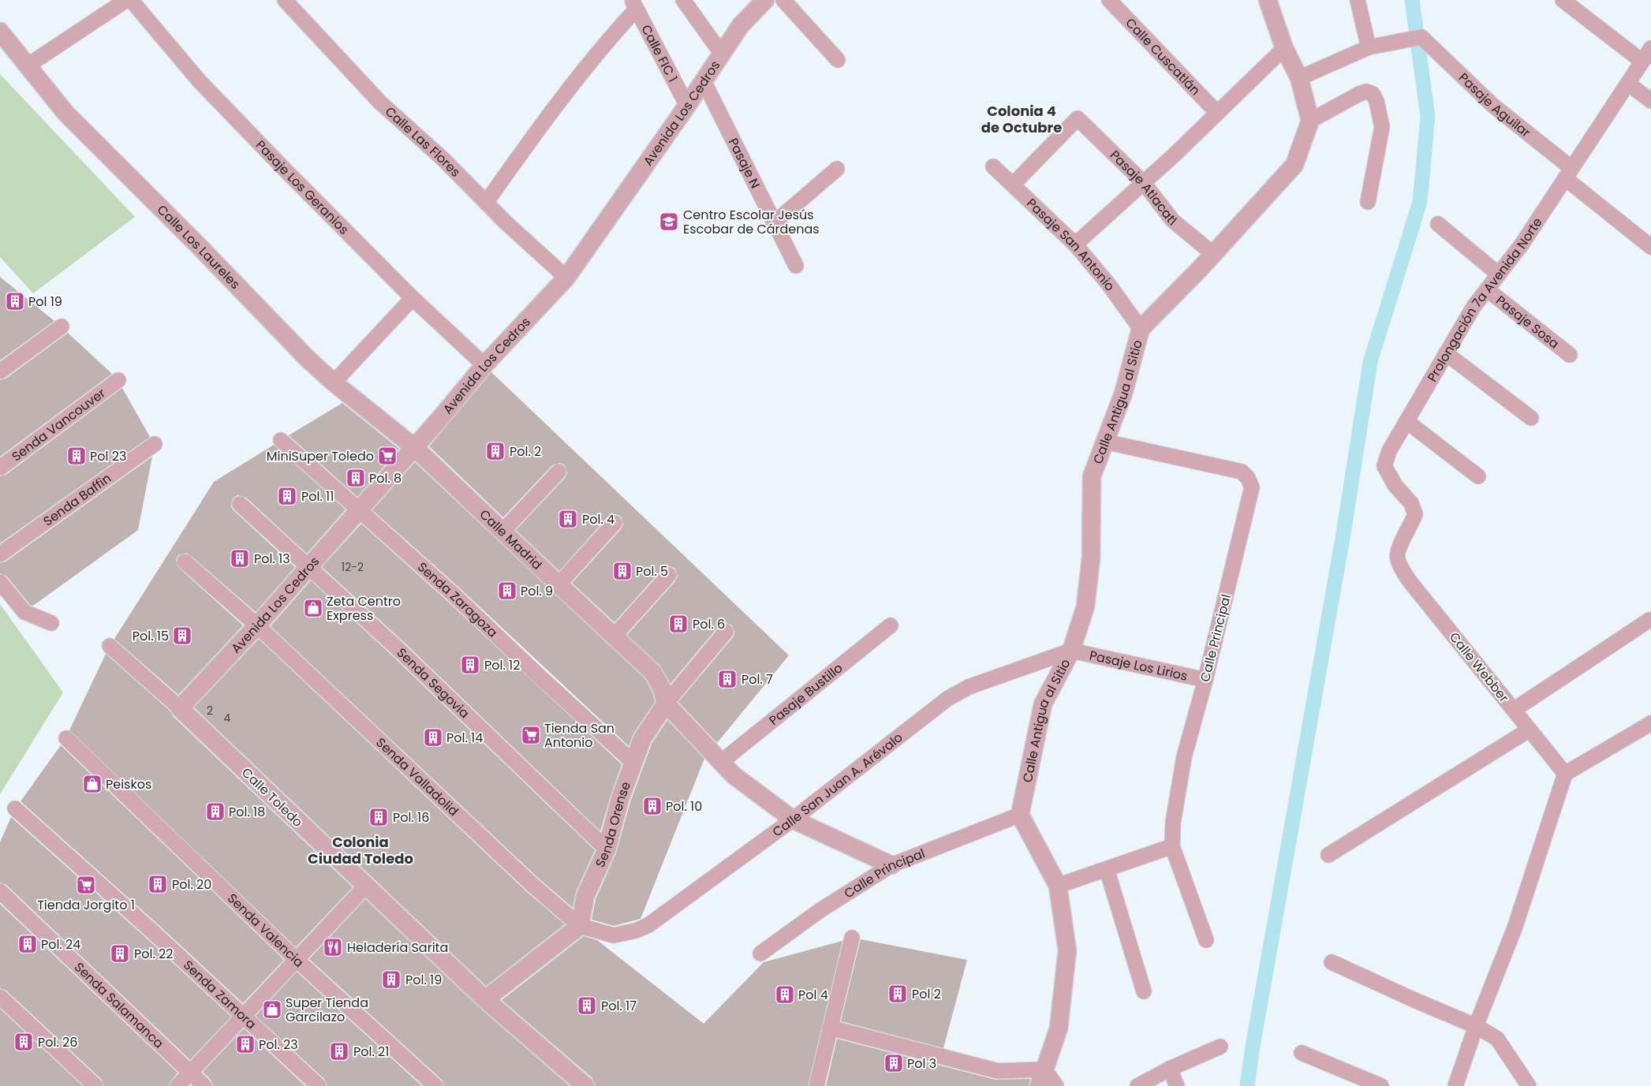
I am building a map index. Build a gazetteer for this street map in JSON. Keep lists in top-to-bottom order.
{
  "streets": {
    "street": [
      "Calle FIC 1",
      "Calle Cuscatlán",
      "Pasaje Aguilar",
      "Avenida Los Cedros",
      "Calle Las Flores",
      "Pasaje N",
      "Pasaje Los Geranios",
      "Pasaje Atlacatl",
      "Pasaje San Antonio",
      "Calle Los Laureles",
      "Prolongación 7a Avenida Norte",
      "Pasaje Sosa",
      "Calle Antigua al Sitio",
      "Senda Vancouver",
      "Senda Baffin",
      "Calle Madrid",
      "Senda Zaragoza",
      "Calle Principal",
      "Pasaje Los Lirios",
      "Calle Webber",
      "Senda Segovia",
      "Pasaje Bustillo",
      "Senda Valladolid",
      "Calle San Juan A. Arévalo",
      "Calle Toledo",
      "Senda Orense",
      "Senda Valencia",
      "Senda Zamora",
      "Senda Salamanca"
    ]
  },
  "crossings": [
    ["Calle FIC 1", "Avenida Los Cedros"],
    ["Pasaje Aguilar", "Prolongación 7a Avenida Norte"],
    ["Avenida Los Cedros", "Calle Las Flores"],
    ["Avenida Los Cedros", "Pasaje N"],
    ["Avenida Los Cedros", "Pasaje Los Geranios"],
    ["Avenida Los Cedros", "Calle Los Laureles"],
    ["Avenida Los Cedros", "Calle Madrid"],
    ["Avenida Los Cedros", "Senda Zaragoza"],
    ["Avenida Los Cedros", "Senda Segovia"],
    ["Avenida Los Cedros", "Senda Valladolid"],
    ["Avenida Los Cedros", "Calle Toledo"],
    ["Pasaje Atlacatl", "Pasaje San Antonio"],
    ["Pasaje Atlacatl", "Calle Antigua al Sitio"],
    ["Pasaje San Antonio", "Calle Antigua al Sitio"],
    ["Calle Los Laureles", "Calle Madrid"],
    ["Prolongación 7a Avenida Norte", "Pasaje Sosa"],
    ["Prolongación 7a Avenida Norte", "Calle Webber"],
    ["Calle Antigua al Sitio", "Calle Principal"],
    ["Calle Antigua al Sitio", "Pasaje Los Lirios"],
    ["Calle Antigua al Sitio", "Calle San Juan A. Arévalo"],
    ["Calle Madrid", "Senda Orense"],
    ["Senda Zaragoza", "Senda Orense"],
    ["Calle Principal", "Pasaje Los Lirios"],
    ["Pasaje Los Lirios", "Calle San Juan A. Arévalo"],
    ["Senda Segovia", "Senda Orense"],
    ["Senda Valladolid", "Calle San Juan A. Arévalo"],
    ["Senda Valladolid", "Senda Orense"],
    ["Calle San Juan A. Arévalo", "Senda Orense"]
  ],
  "districts": ["Colonia 4 de Octubre", "Colonia Ciudad Toledo"],
  "places": {
    "school or university": ["Centro Escolar Jesús Escobar de Cárdenas"],
    "building": [
      "Pol 19",
      "Pol. 2",
      "Pol 23",
      "Pol. 8",
      "Pol. 11",
      "Pol. 4",
      "Pol. 13",
      "Pol. 5",
      "Pol. 9",
      "Pol. 6",
      "Pol. 15",
      "Pol. 12",
      "Pol. 7",
      "Pol. 14",
      "Pol. 10",
      "Pol. 18",
      "Pol. 16",
      "Pol. 20",
      "Pol. 24",
      "Pol. 22",
      "Pol. 19",
      "Pol 2",
      "Pol 4",
      "Pol. 17",
      "Pol. 26",
      "Pol. 23",
      "Pol. 21",
      "Pol 3"
    ],
    "supermarket": ["MiniSuper Toledo", "Tienda San Antonio", "Tienda Jorgito 1"],
    "shop": ["Zeta Centro Express", "Peiskos", "Super Tienda Garcilazo"],
    "restaurant": ["Heladería Sarita"]
  },
  "house_numbers": ["12-2", "2", "4"]
}
